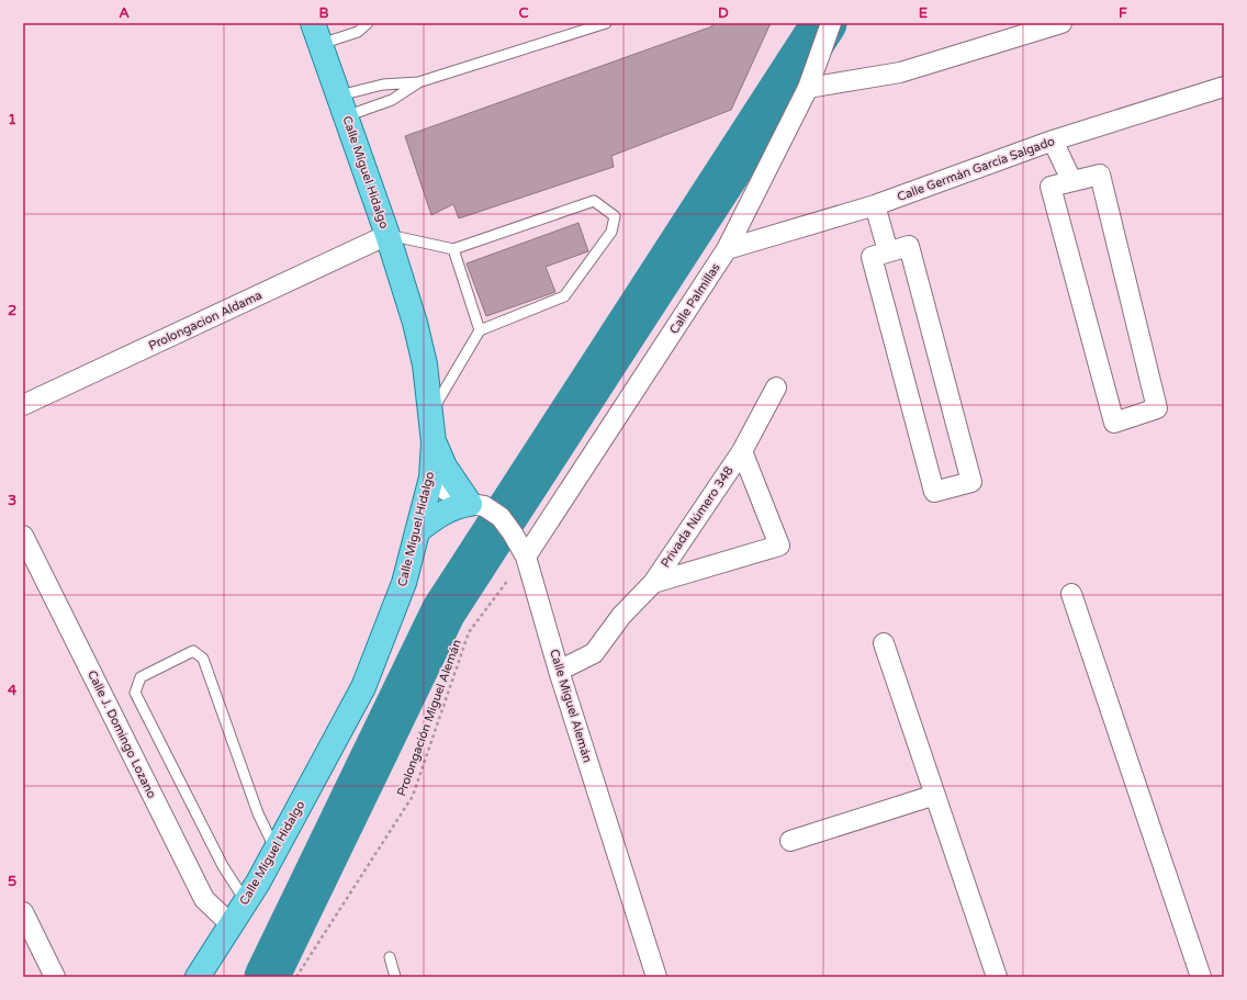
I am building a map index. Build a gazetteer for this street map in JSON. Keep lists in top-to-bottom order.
{
  "streets": {
    "main road": ["Calle Míguel Hidalgo"],
    "street": [
      "Calle Germán García Salgado",
      "Calle Palmillas",
      "Prolongacion Aldama",
      "Privada Número 348",
      "Calle Miguel Alemán",
      "Calle J. Domingo Lozano"
    ],
    "path": ["Prolongación Miguel Alemán"]
  },
  "crossings": [
    ["Calle Germán García Salgado", "Calle Palmillas"],
    ["Calle Míguel Hidalgo", "Prolongacion Aldama"],
    ["Calle Míguel Hidalgo", "Calle Miguel Alemán"],
    ["Calle Míguel Hidalgo", "Calle J. Domingo Lozano"],
    ["Calle Palmillas", "Calle Miguel Alemán"],
    ["Calle Palmillas", "Prolongación Miguel Alemán"],
    ["Privada Número 348", "Calle Miguel Alemán"],
    ["Calle Miguel Alemán", "Prolongación Miguel Alemán"]
  ],
  "grid": {
    "columns": [
      "A",
      "B",
      "C",
      "D",
      "E",
      "F"
    ],
    "rows": [
      "1",
      "2",
      "3",
      "4",
      "5"
    ]
  }
}
